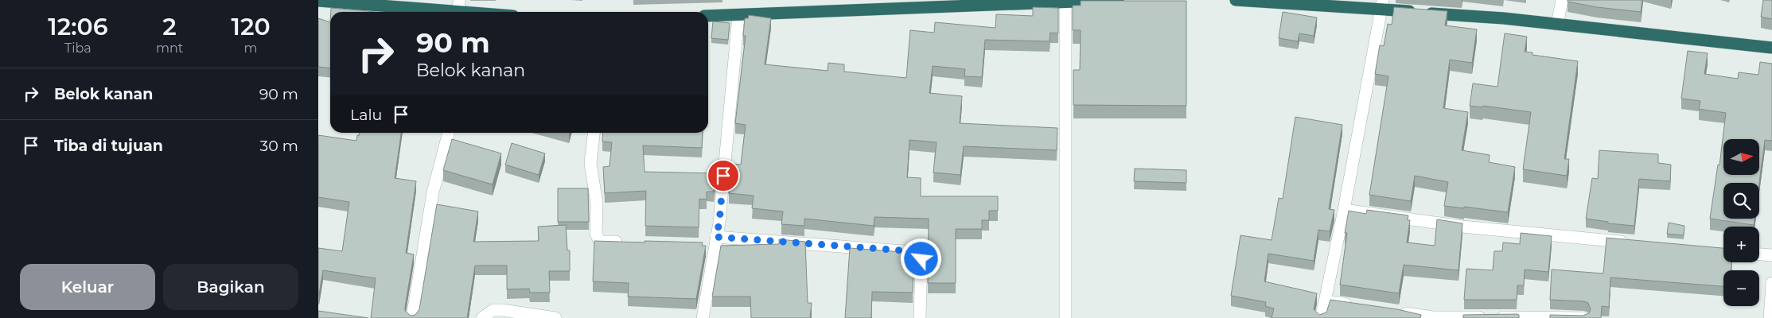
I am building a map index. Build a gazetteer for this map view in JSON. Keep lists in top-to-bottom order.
{
  "north": "right",
  "page": {
    "eta": [
      "12:06",
      "Tiba",
      "2",
      "mnt",
      "120",
      "m"
    ],
    "turn": ["90 m", "Belok kanan"],
    "list": [
      {
        "name": "Belok kanan",
        "value": "90 m"
      },
      {
        "name": "Tiba di tujuan",
        "value": "30 m"
      }
    ],
    "then": "Lalu",
    "map_buttons": ["+", "−"],
    "buttons": ["Keluar", "Bagikan"]
  }
}
